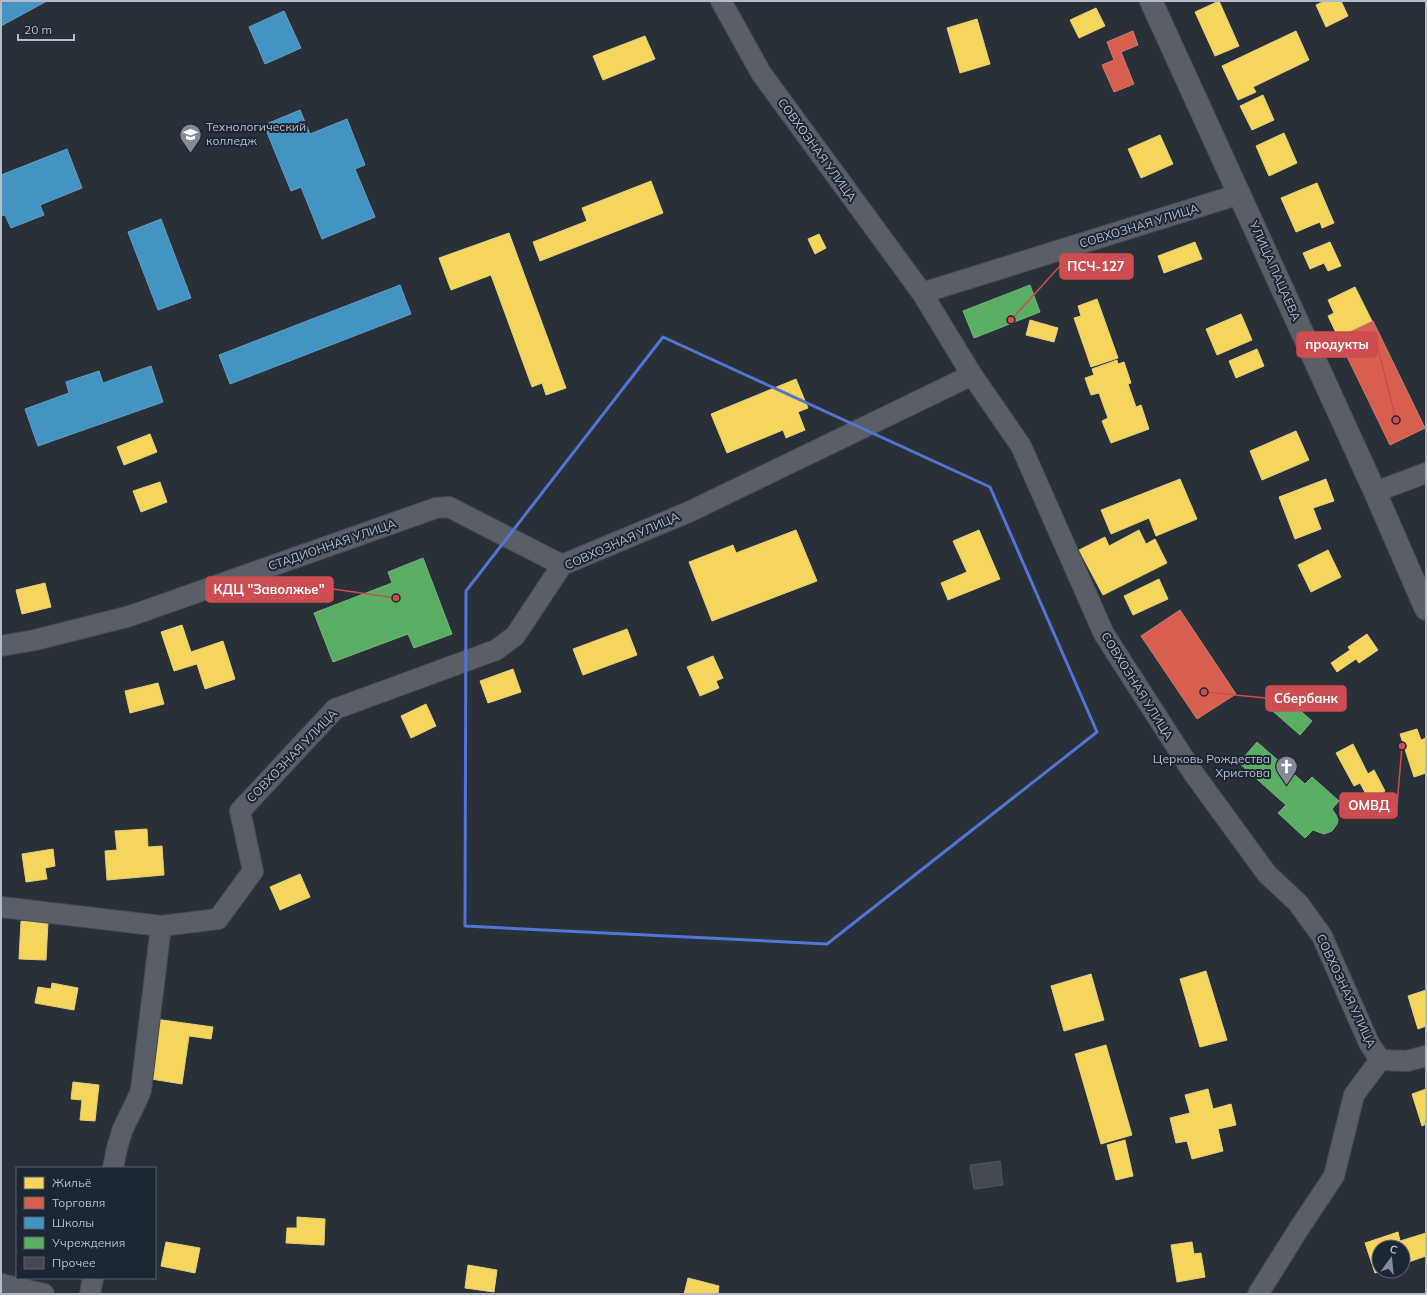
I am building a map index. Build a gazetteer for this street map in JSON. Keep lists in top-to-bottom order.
{
  "streets": {
    "street": ["СОВХОЗНАЯ УЛИЦА", "УЛИЦА ПАЦАЕВА", "СТАДИОННАЯ УЛИЦА"]
  },
  "crossings": [
    ["СОВХОЗНАЯ УЛИЦА", "УЛИЦА ПАЦАЕВА"],
    ["СОВХОЗНАЯ УЛИЦА", "СТАДИОННАЯ УЛИЦА"]
  ],
  "places": {
    "school or university": ["Технологический колледж"],
    "other": [
      "ПСЧ-127",
      "продукты",
      "КДЦ \"Заволжье\"",
      "Сбербанк",
      "ОМВД"
    ],
    "church": ["Церковь Рождества Христова"]
  },
  "legend": [
    "Жильё",
    "Торговля",
    "Школы",
    "Учреждения",
    "Прочее"
  ],
  "scale_bar": "20 m",
  "north": "top"
}
